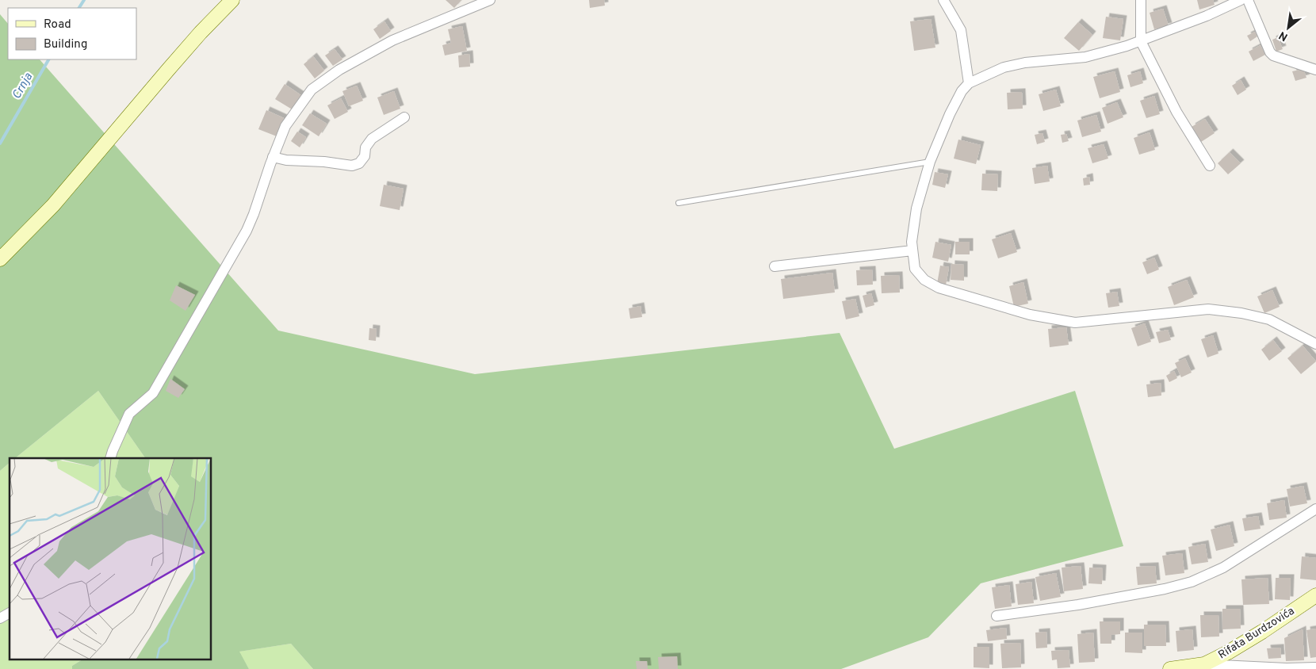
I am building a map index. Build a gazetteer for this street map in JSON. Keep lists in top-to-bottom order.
{
  "streets": {
    "main road": ["Rifata Burdzovića"]
  },
  "water": ["Crnja"],
  "legend": ["Road", "Building"],
  "north": "bottom left"
}
